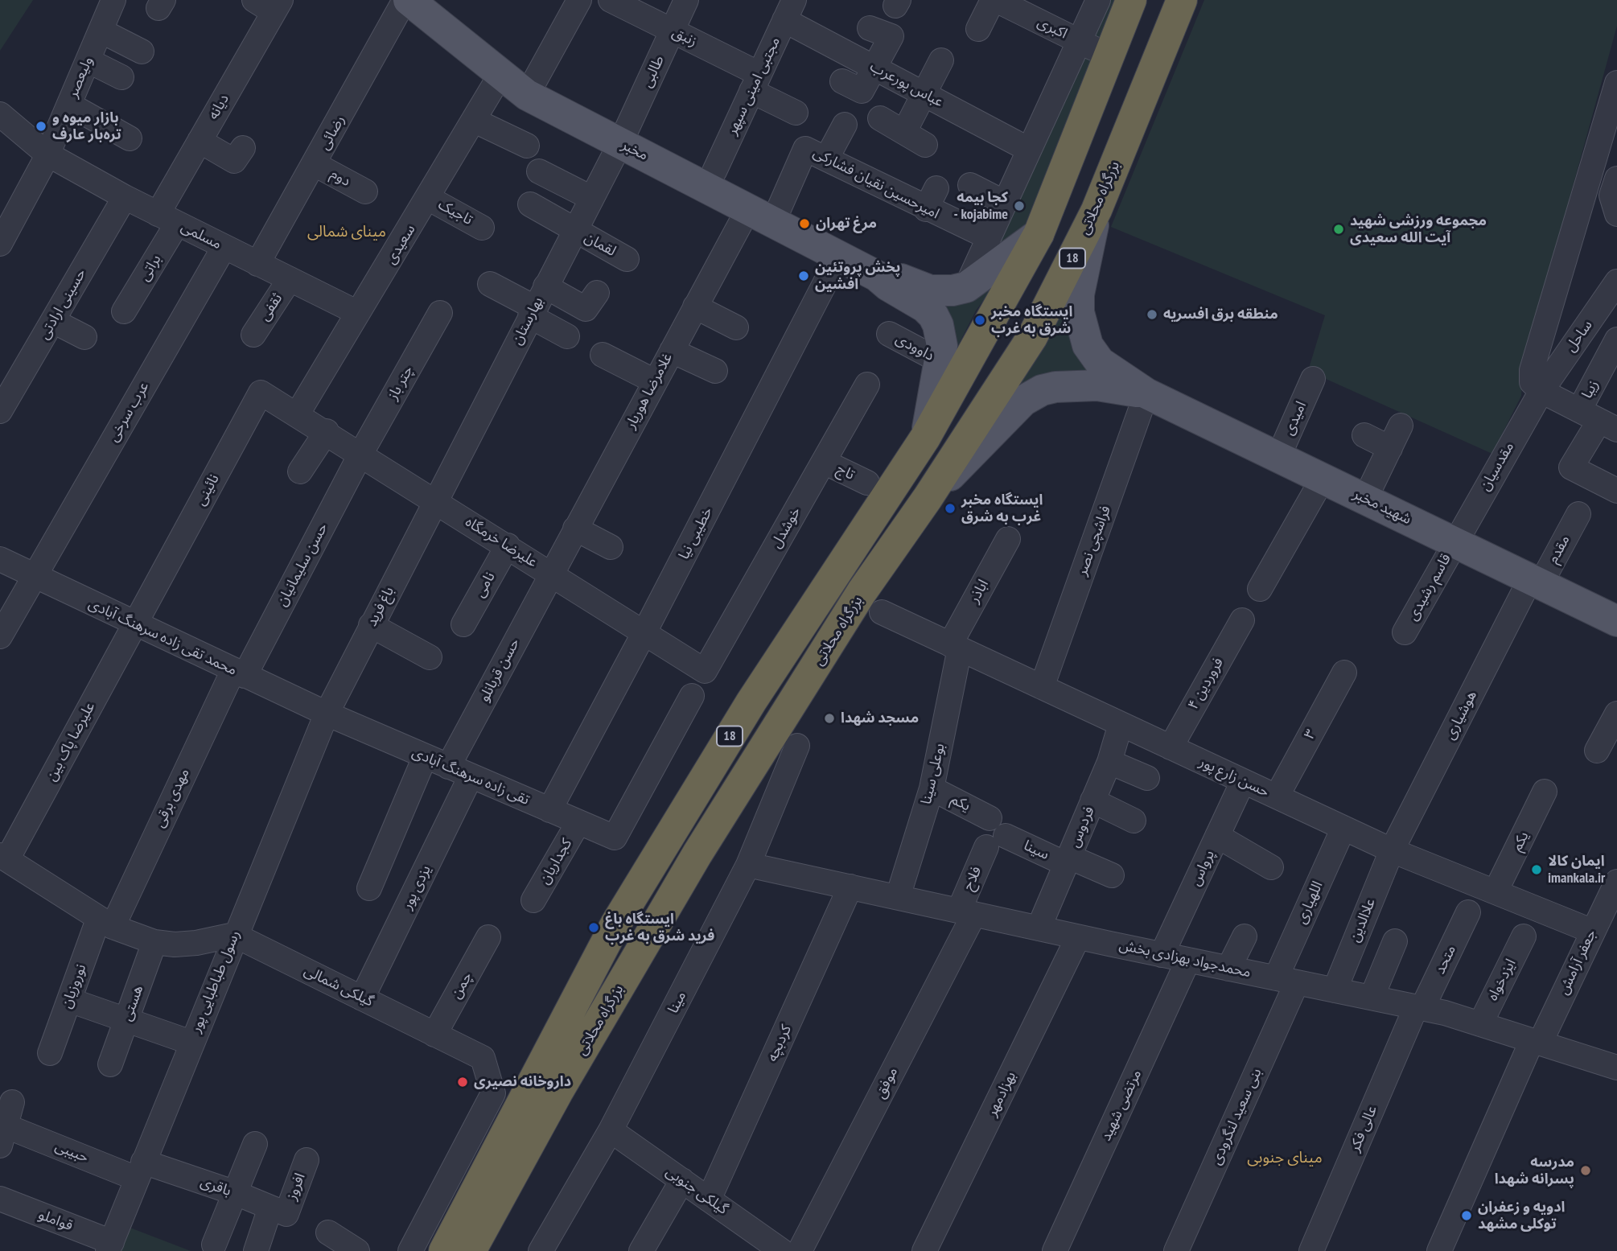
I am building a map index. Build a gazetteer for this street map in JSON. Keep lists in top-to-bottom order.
{
  "streets": {
    "highway": ["بزرگراه محلاتی", "18"],
    "main road": ["مخبر", "شهید مخبر"],
    "street": [
      "اکبری",
      "زنبق",
      "طالبی",
      "ولیعصر",
      "عباس پورعرب",
      "مجتبی امینی سپهر",
      "دیانه",
      "رضائی",
      "دوم",
      "امیرحسین نقیان فشارکی",
      "تاجیک",
      "مسلمی",
      "سعیدی",
      "لقمان",
      "براتی",
      "حسینی ارادتی",
      "ثقفی",
      "بهارستان",
      "ساحل",
      "داوودی",
      "چتر باز",
      "زیبا",
      "غلامرضا هوریار",
      "عرب سرخی",
      "امیدی",
      "مقدسیان",
      "تاج",
      "نائینی",
      "خوشدل",
      "خطیبی نیا",
      "فراشچی نصر",
      "علیرضا خرمگاه",
      "مقدم",
      "حسن سلیمانیان",
      "نامی",
      "قاسم رشیدی",
      "اباذر",
      "باغ فرید",
      "محمد تقی زاده سرهنگ آبادی",
      "حسن قربانلو",
      "فروردین ۴",
      "هوشیاری",
      "۳",
      "علیرضا پاک بین",
      "بوعلی سینا",
      "تقی زاده سرهنگ آبادی",
      "حسن زارع پور",
      "مهدی برقی",
      "یکم",
      "فردوس",
      "سینا",
      "کجداریان",
      "پرواس",
      "فلاح",
      "یزدی پور",
      "اللهیاری",
      "علاالدین",
      "محمدجواد بهزادی بخش",
      "متحد",
      "جعفر آرامش",
      "ایزدخواه",
      "رسول طباطبایی پور",
      "چمن",
      "نوروزیان",
      "گيلکی شمالی",
      "مینا",
      "هستی",
      "کردبچه",
      "موفق",
      "بهزادمهر",
      "مرتضی شهید",
      "بنی سعید لنگرودی",
      "عالی فکر",
      "حبیبی",
      "باقری",
      "افروز",
      "گیلکی جنوبی",
      "قواملو"
    ]
  },
  "crossings": [
    ["اکبری", "بزرگراه محلاتی"],
    ["زنبق", "طالبی"],
    ["زنبق", "مجتبی امینی سپهر"],
    ["طالبی", "مخبر"],
    ["طالبی", "بهارستان"],
    ["ولیعصر", "مسلمی"],
    ["عباس پورعرب", "مجتبی امینی سپهر"],
    ["دیانه", "مسلمی"],
    ["دیانه", "براتی"],
    ["رضائی", "مخبر"],
    ["رضائی", "دوم"],
    ["رضائی", "مسلمی"],
    ["مخبر", "امیرحسین نقیان فشارکی"],
    ["مخبر", "سعیدی"],
    ["مخبر", "بهارستان"],
    ["مخبر", "غلامرضا هوریار"],
    ["مخبر", "خطیبی نیا"],
    ["امیرحسین نقیان فشارکی", "غلامرضا هوریار"],
    ["تاجیک", "سعیدی"],
    ["مسلمی", "سعیدی"],
    ["مسلمی", "براتی"],
    ["مسلمی", "حسینی ارادتی"],
    ["مسلمی", "ثقفی"],
    ["مسلمی", "عرب سرخی"],
    ["سعیدی", "نائینی"],
    ["سعیدی", "علیرضا خرمگاه"],
    ["لقمان", "بهارستان"],
    ["بهارستان", "علیرضا خرمگاه"],
    ["بهارستان", "باغ فرید"],
    ["ساحل", "مقدسیان"],
    ["چتر باز", "علیرضا خرمگاه"],
    ["چتر باز", "حسن سلیمانیان"],
    ["غلامرضا هوریار", "علیرضا خرمگاه"],
    ["غلامرضا هوریار", "حسن قربانلو"],
    ["عرب سرخی", "محمد تقی زاده سرهنگ آبادی"],
    ["امیدی", "شهید مخبر"],
    ["مقدسیان", "شهید مخبر"],
    ["مقدسیان", "قاسم رشیدی"],
    ["تاج", "خوشدل"],
    ["نائینی", "علیرضا خرمگاه"],
    ["نائینی", "محمد تقی زاده سرهنگ آبادی"],
    ["نائینی", "علیرضا پاک بین"],
    ["شهید مخبر", "فراشچی نصر"],
    ["شهید مخبر", "مقدم"],
    ["شهید مخبر", "قاسم رشیدی"],
    ["شهید مخبر", "هوشیاری"],
    ["خوشدل", "علیرضا خرمگاه"],
    ["خطیبی نیا", "علیرضا خرمگاه"],
    ["خطیبی نیا", "تقی زاده سرهنگ آبادی"],
    ["فراشچی نصر", "حسن زارع پور"],
    ["علیرضا خرمگاه", "حسن سلیمانیان"],
    ["علیرضا خرمگاه", "نامی"],
    ["علیرضا خرمگاه", "باغ فرید"],
    ["علیرضا خرمگاه", "حسن قربانلو"],
    ["مقدم", "هوشیاری"],
    ["حسن سلیمانیان", "محمد تقی زاده سرهنگ آبادی"],
    ["حسن سلیمانیان", "مهدی برقی"],
    ["اباذر", "بوعلی سینا"],
    ["اباذر", "حسن زارع پور"],
    ["باغ فرید", "محمد تقی زاده سرهنگ آبادی"],
    ["باغ فرید", "تقی زاده سرهنگ آبادی"],
    ["باغ فرید", "رسول طباطبایی پور"],
    ["محمد تقی زاده سرهنگ آبادی", "علیرضا پاک بین"],
    ["محمد تقی زاده سرهنگ آبادی", "تقی زاده سرهنگ آبادی"],
    ["محمد تقی زاده سرهنگ آبادی", "مهدی برقی"],
    ["محمد تقی زاده سرهنگ آبادی", "رسول طباطبایی پور"],
    ["حسن قربانلو", "تقی زاده سرهنگ آبادی"],
    ["فروردین ۴", "حسن زارع پور"],
    ["هوشیاری", "حسن زارع پور"],
    ["هوشیاری", "علاالدین"],
    ["۳", "حسن زارع پور"],
    ["بوعلی سینا", "حسن زارع پور"],
    ["بوعلی سینا", "یکم"],
    ["بوعلی سینا", "محمدجواد بهزادی بخش"],
    ["تقی زاده سرهنگ آبادی", "کجداریان"],
    ["تقی زاده سرهنگ آبادی", "یزدی پور"],
    ["تقی زاده سرهنگ آبادی", "رسول طباطبایی پور"],
    ["حسن زارع پور", "یکم"],
    ["حسن زارع پور", "فردوس"],
    ["حسن زارع پور", "پرواس"],
    ["حسن زارع پور", "اللهیاری"],
    ["حسن زارع پور", "علاالدین"],
    ["حسن زارع پور", "جعفر آرامش"],
    ["مهدی برقی", "نوروزیان"],
    ["فردوس", "سینا"],
    ["فردوس", "محمدجواد بهزادی بخش"],
    ["سینا", "فلاح"],
    ["پرواس", "محمدجواد بهزادی بخش"],
    ["فلاح", "محمدجواد بهزادی بخش"],
    ["فلاح", "موفق"],
    ["یزدی پور", "گيلکی شمالی"],
    ["اللهیاری", "محمدجواد بهزادی بخش"],
    ["اللهیاری", "بنی سعید لنگرودی"],
    ["علاالدین", "محمدجواد بهزادی بخش"],
    ["محمدجواد بهزادی بخش", "متحد"],
    ["محمدجواد بهزادی بخش", "جعفر آرامش"],
    ["محمدجواد بهزادی بخش", "ایزدخواه"],
    ["محمدجواد بهزادی بخش", "مینا"],
    ["محمدجواد بهزادی بخش", "کردبچه"],
    ["محمدجواد بهزادی بخش", "موفق"],
    ["محمدجواد بهزادی بخش", "بهزادمهر"],
    ["محمدجواد بهزادی بخش", "مرتضی شهید"],
    ["محمدجواد بهزادی بخش", "بنی سعید لنگرودی"],
    ["محمدجواد بهزادی بخش", "عالی فکر"],
    ["متحد", "عالی فکر"],
    ["رسول طباطبایی پور", "گيلکی شمالی"],
    ["رسول طباطبایی پور", "حبیبی"],
    ["رسول طباطبایی پور", "باقری"],
    ["رسول طباطبایی پور", "قواملو"],
    ["چمن", "گيلکی شمالی"],
    ["مینا", "گیلکی جنوبی"],
    ["کردبچه", "گیلکی جنوبی"],
    ["حبیبی", "باقری"],
    ["باقری", "افروز"]
  ],
  "districts": ["مینای شمالی", "مینای جنوبی"],
  "places": [
    "بازار میوه و تره‌بار عارف",
    "کجا بیمه - kojabime",
    "مرغ تهران",
    "مجموعه ورزشی شهید آیت‌ الله سعیدی",
    "پخش پروتئین افشین",
    "منطقه برق افسریه",
    "ایستگاه مخبر شرق به غرب",
    "ایستگاه مخبر غرب به شرق",
    "مسجد شهدا",
    "ایمان کالا imankala.ir",
    "ایستگاه باغ فرید شرق به غرب",
    "داروخانه نصیری",
    "مدرسه پسرانه شهدا",
    "ادویه و زعفران توکلی مشهد"
  ]
}
